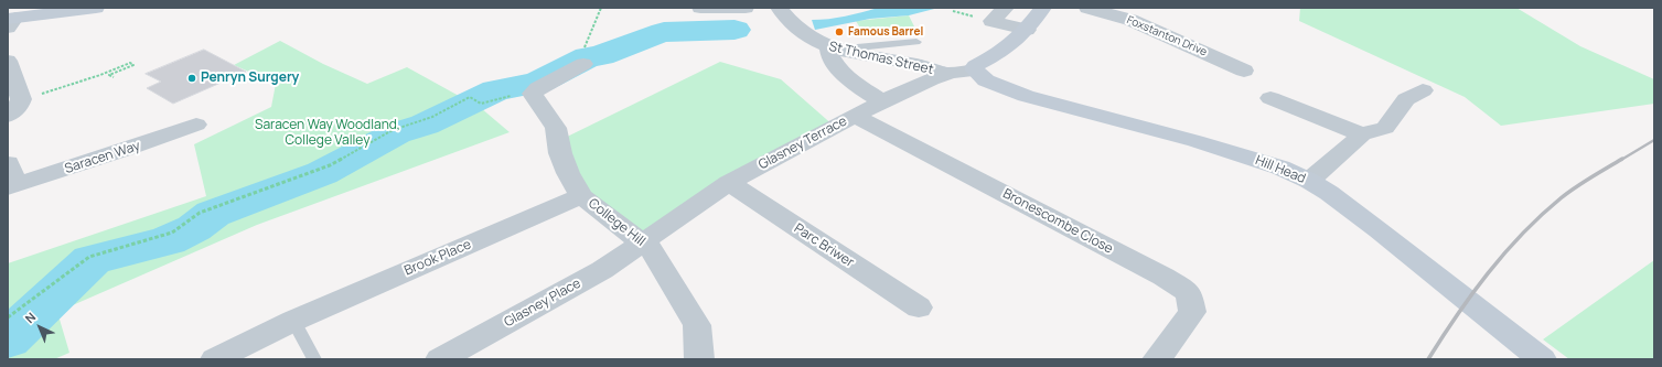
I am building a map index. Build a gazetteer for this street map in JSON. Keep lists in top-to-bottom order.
{
  "streets": {
    "street": [
      "Foxstanton Drive",
      "St Thomas Street",
      "Glasney Terrace",
      "Saracen Way",
      "Hill Head",
      "Bronescombe Close",
      "College Hill",
      "Parc Briwer",
      "Brook Place",
      "Glasney Place"
    ]
  },
  "crossings": [
    ["St Thomas Street", "Glasney Terrace"],
    ["Glasney Terrace", "Hill Head"],
    ["Glasney Terrace", "Bronescombe Close"],
    ["Glasney Terrace", "College Hill"],
    ["Glasney Terrace", "Parc Briwer"],
    ["Glasney Terrace", "Glasney Place"],
    ["College Hill", "Brook Place"],
    ["College Hill", "Glasney Place"]
  ],
  "parks": ["Saracen Way Woodland, College Valley"],
  "places": ["Famous Barrel", "Penryn Surgery"],
  "north": "top left"
}
